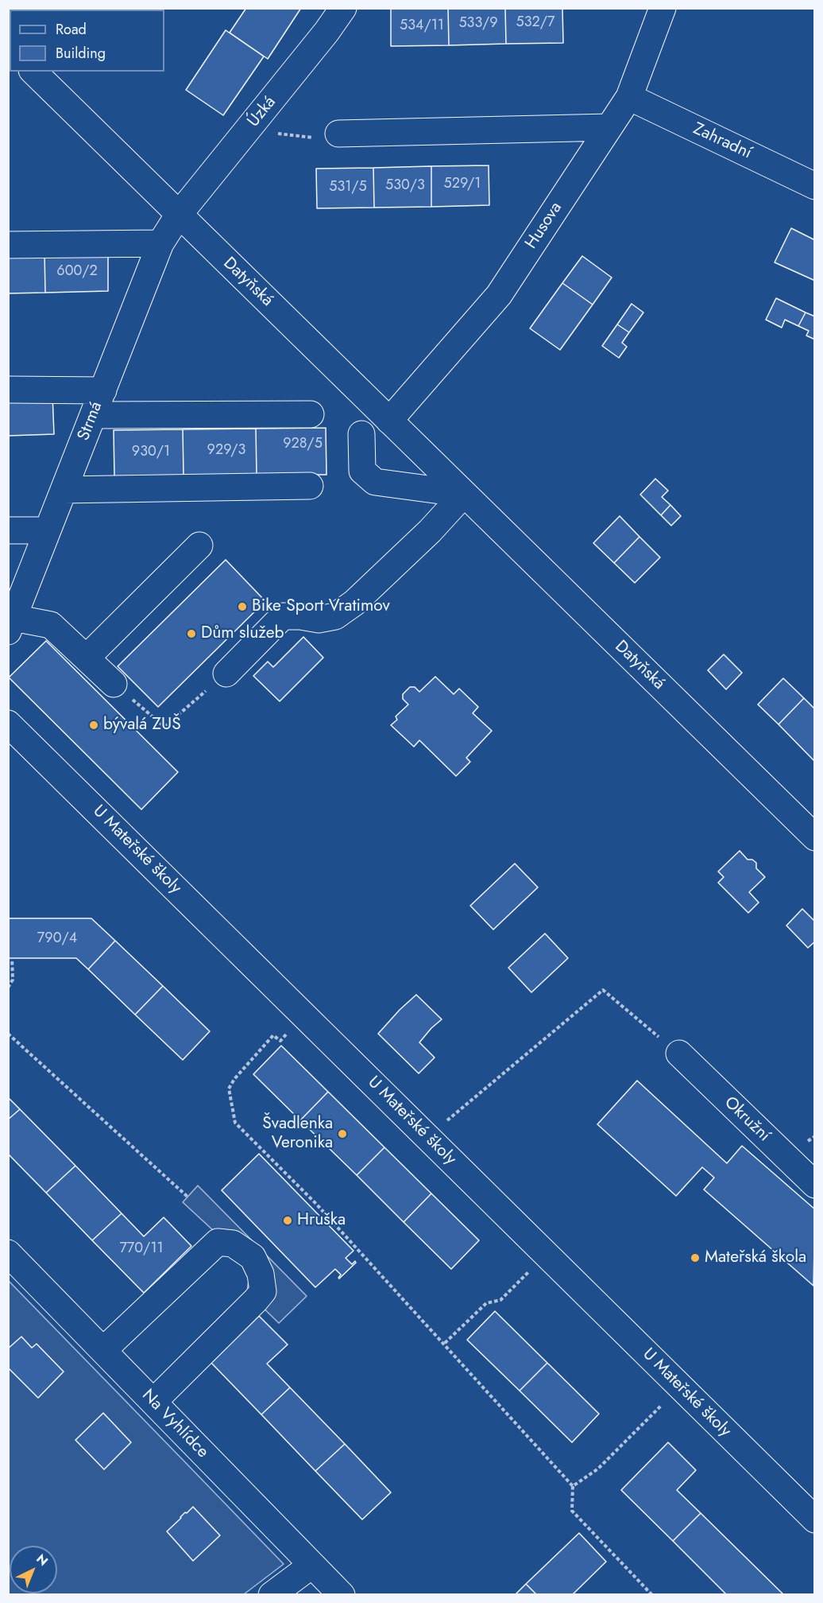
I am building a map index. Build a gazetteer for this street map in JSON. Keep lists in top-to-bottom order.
{
  "streets": {
    "street": [
      "Úzká",
      "Zahradní",
      "Husova",
      "Datyňská",
      "Strmá",
      "U Mateřské školy",
      "Okružní",
      "Na Vyhlídce"
    ]
  },
  "crossings": [
    ["Úzká", "Datyňská"],
    ["Úzká", "Strmá"],
    ["Zahradní", "Husova"],
    ["Husova", "Datyňská"],
    ["Datyňská", "Strmá"]
  ],
  "places": [
    "Bike Sport Vratimov",
    "Dům služeb",
    "bývalá ZUŠ",
    "Švadlenka Veronika",
    "Hruška",
    "Mateřská škola"
  ],
  "house_numbers": [
    "532/7",
    "533/9",
    "534/11",
    "529/1",
    "530/3",
    "531/5",
    "600/2",
    "928/5",
    "929/3",
    "930/1",
    "790/4",
    "770/11"
  ],
  "legend": ["Road", "Building"],
  "north": "top right"
}
